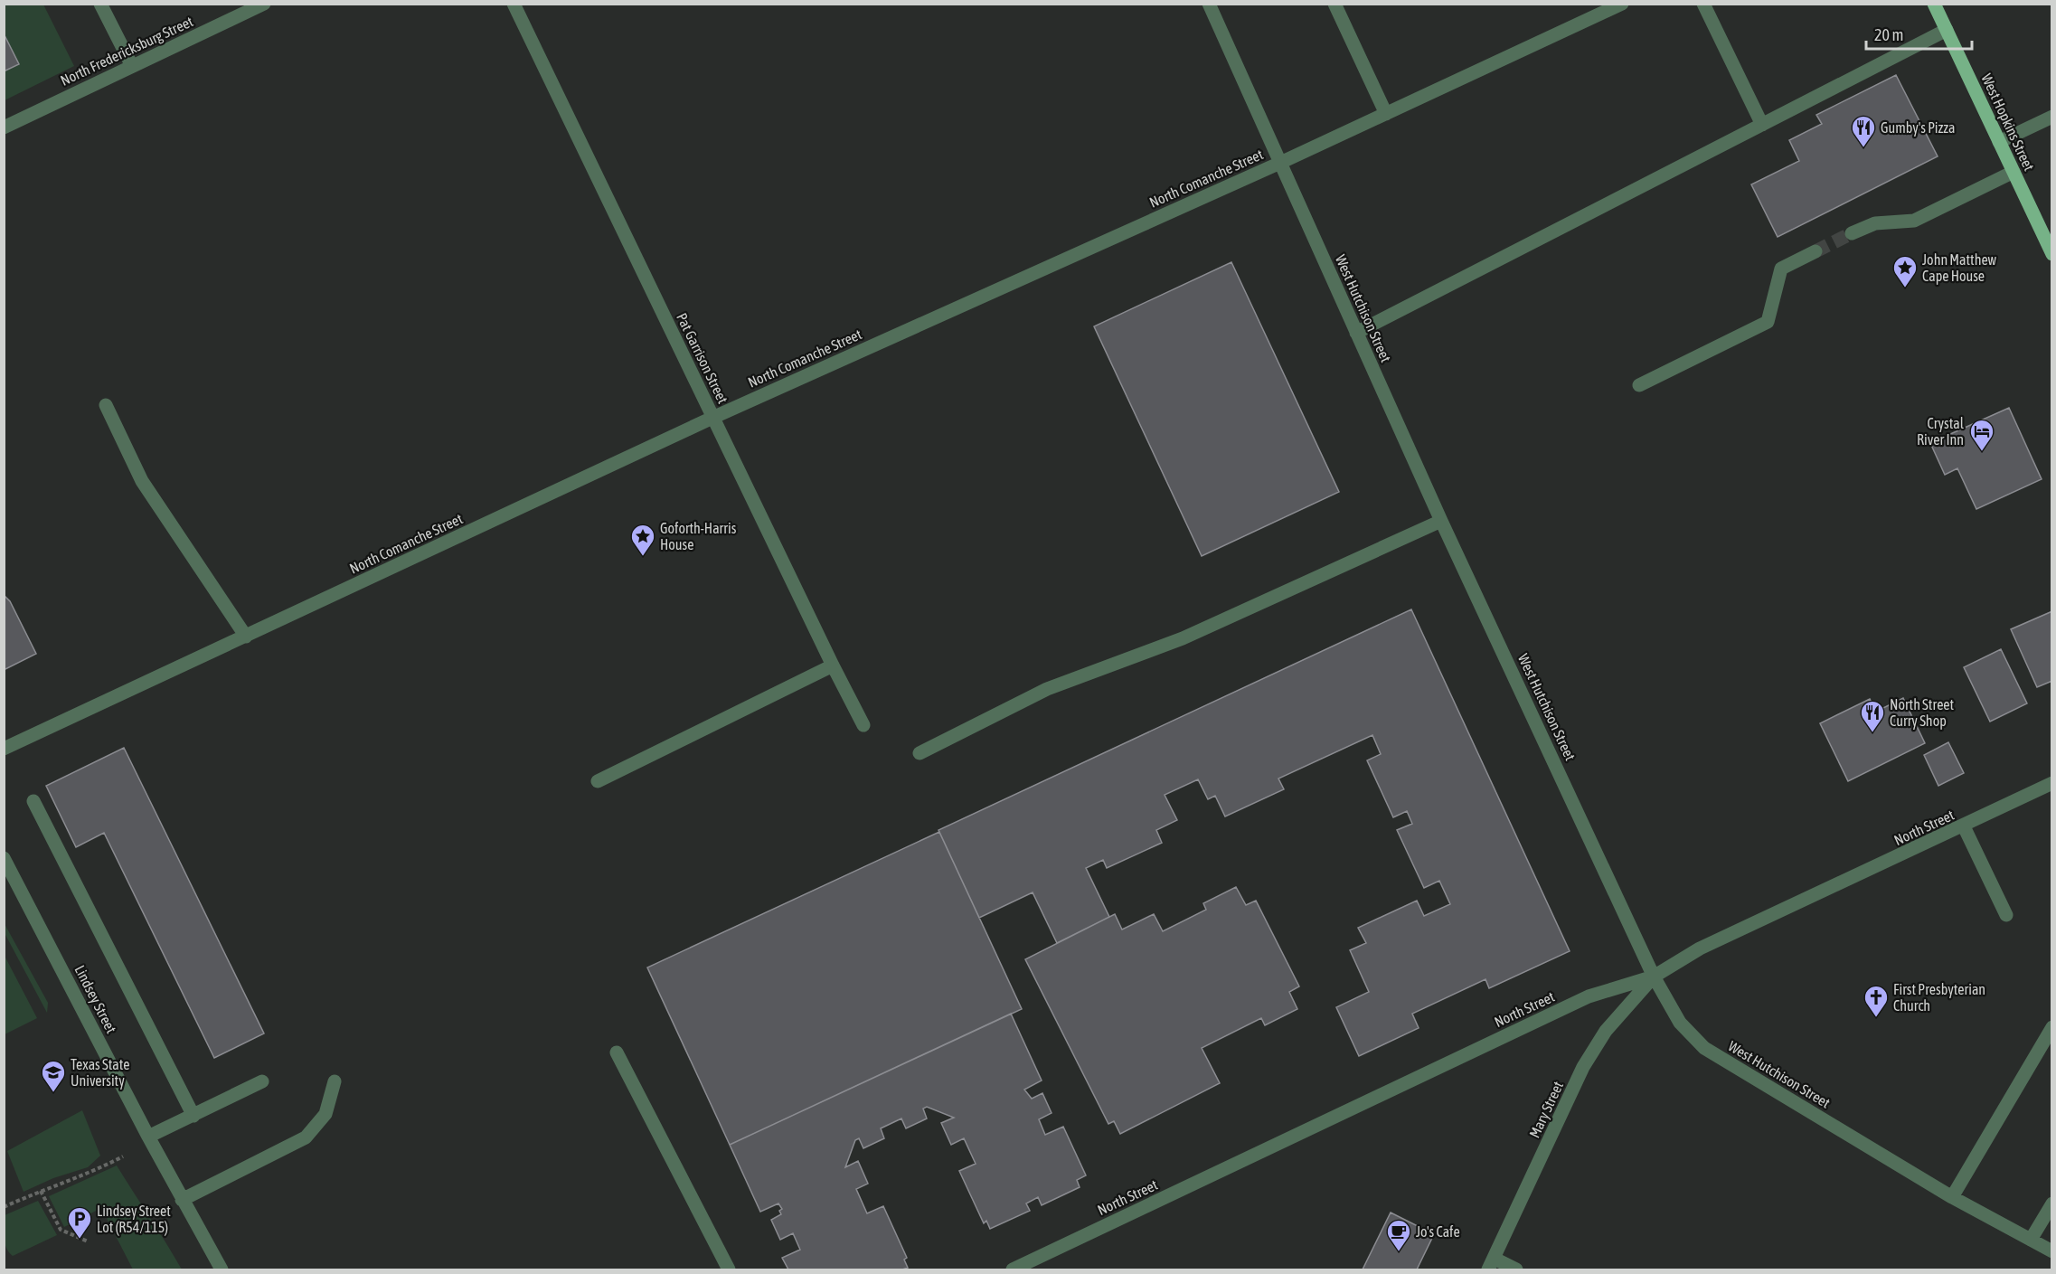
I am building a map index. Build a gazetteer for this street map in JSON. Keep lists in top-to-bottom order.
{
  "streets": {
    "main road": ["West Hopkins Street"],
    "street": [
      "North Fredericksburg Street",
      "North Comanche Street",
      "West Hutchison Street",
      "Pat Garrison Street",
      "North Street",
      "Lindsey Street",
      "Mary Street"
    ]
  },
  "crossings": [
    ["North Comanche Street", "West Hutchison Street"],
    ["North Comanche Street", "Pat Garrison Street"],
    ["West Hutchison Street", "North Street"],
    ["West Hutchison Street", "Mary Street"],
    ["North Street", "Mary Street"]
  ],
  "places": {
    "restaurant": ["Gumby's Pizza", "North Street Curry Shop"],
    "place": ["John Matthew Cape House", "Goforth-Harris House"],
    "hotel": ["Crystal River Inn"],
    "church": ["First Presbyterian Church"],
    "school or university": ["Texas State University"],
    "parking": ["Lindsey Street Lot (R54/115)"],
    "cafe": ["Jo's Cafe"]
  },
  "scale_bar": "20 m"
}
